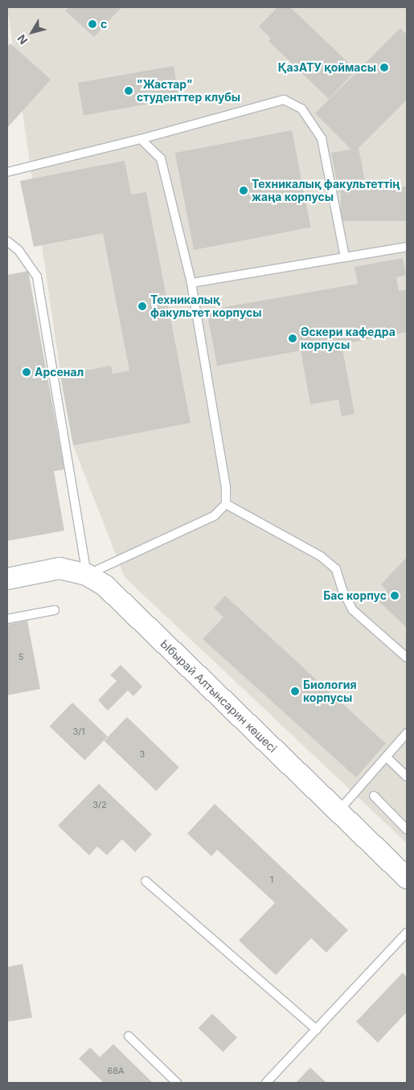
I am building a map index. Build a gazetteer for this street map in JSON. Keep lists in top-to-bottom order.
{
  "streets": {
    "street": ["Ыбырай Алтынсарин көшесі"]
  },
  "places": [
    "с",
    "ҚазАТУ қоймасы",
    "\"Жастар\" студенттер клубы",
    "Техникалық факультеттің жаңа корпусы",
    "Техникалық факультет корпусы",
    "Әскери кафедра корпусы",
    "Арсенал",
    "Бас корпус",
    "Биология корпусы"
  ],
  "house_numbers": [
    "5",
    "3/1",
    "3",
    "3/2",
    "1",
    "68А"
  ],
  "north": "bottom left"
}
